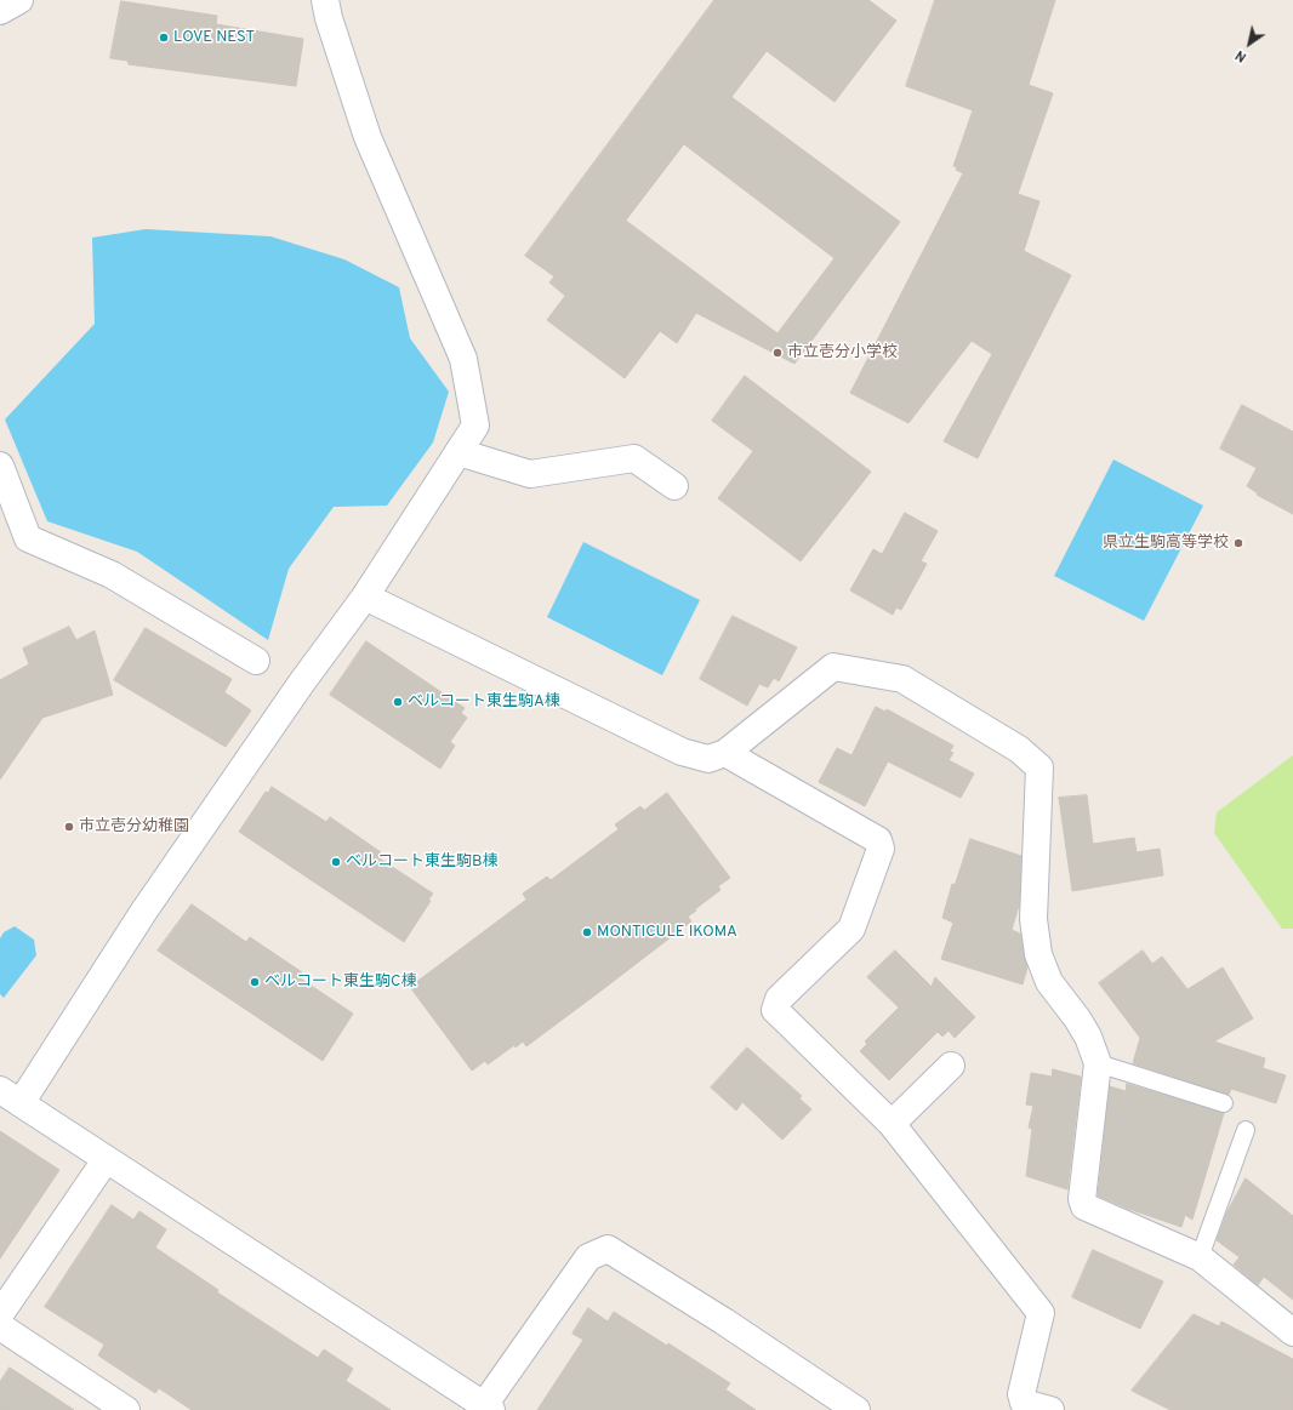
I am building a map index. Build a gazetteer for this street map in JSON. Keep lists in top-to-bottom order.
{
  "places": [
    "LOVE NEST",
    "市立壱分小学校",
    "県立生駒高等学校",
    "ベルコート東生駒A棟",
    "市立壱分幼稚園",
    "ベルコート東生駒B棟",
    "MONTICULE IKOMA",
    "ベルコート東生駒C棟"
  ],
  "north": "bottom left"
}
